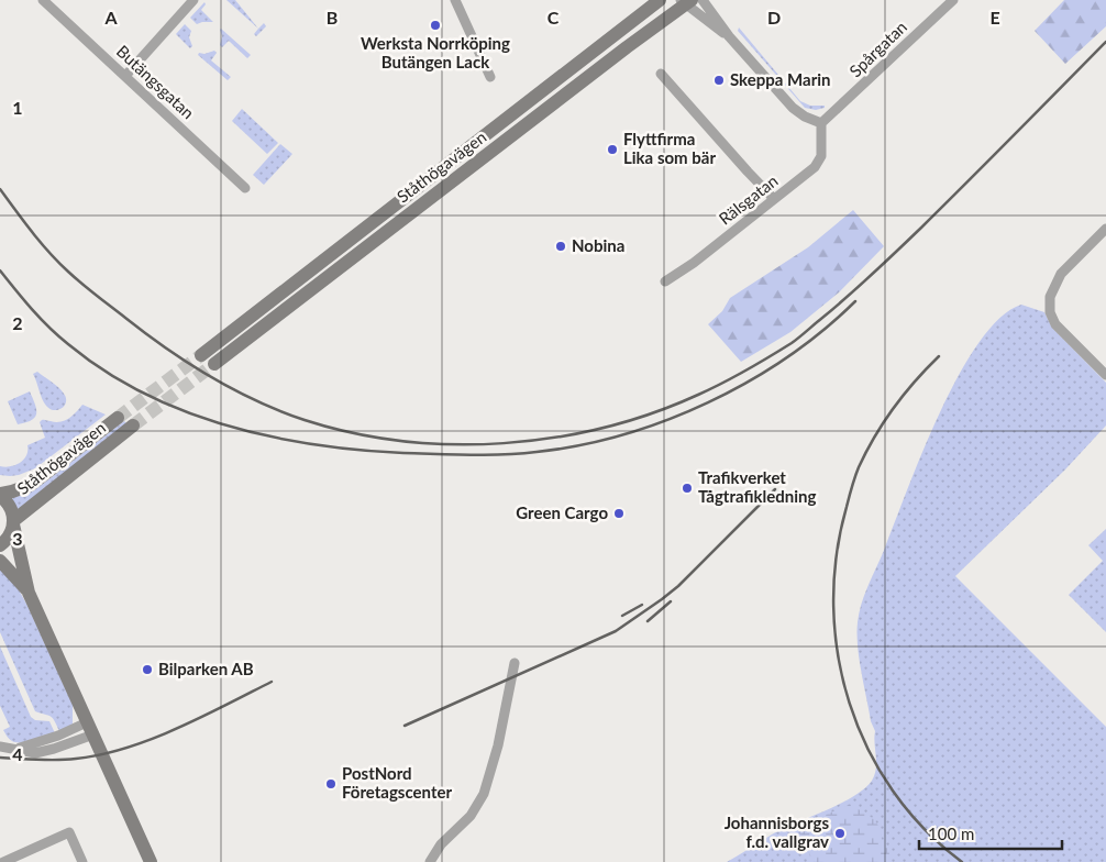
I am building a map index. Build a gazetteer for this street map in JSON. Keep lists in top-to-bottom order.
{
  "streets": {
    "main road": ["Ståthögavägen"],
    "street": ["Spårgatan", "Butängsgatan", "Rälsgatan"]
  },
  "crossings": [
    ["Spårgatan", "Rälsgatan"]
  ],
  "places": [
    "Werksta Norrköping Butängen Lack",
    "Skeppa Marin",
    "Flyttfirma Lika som bär",
    "Nobina",
    "Trafikverket Tågtrafikledning",
    "Green Cargo",
    "Bilparken AB",
    "PostNord Företagscenter",
    "Johannisborgs f.d. vallgrav"
  ],
  "scale_bar": "100 m",
  "grid": {
    "columns": [
      "A",
      "B",
      "C",
      "D",
      "E"
    ],
    "rows": [
      "1",
      "2",
      "3",
      "4"
    ]
  }
}
